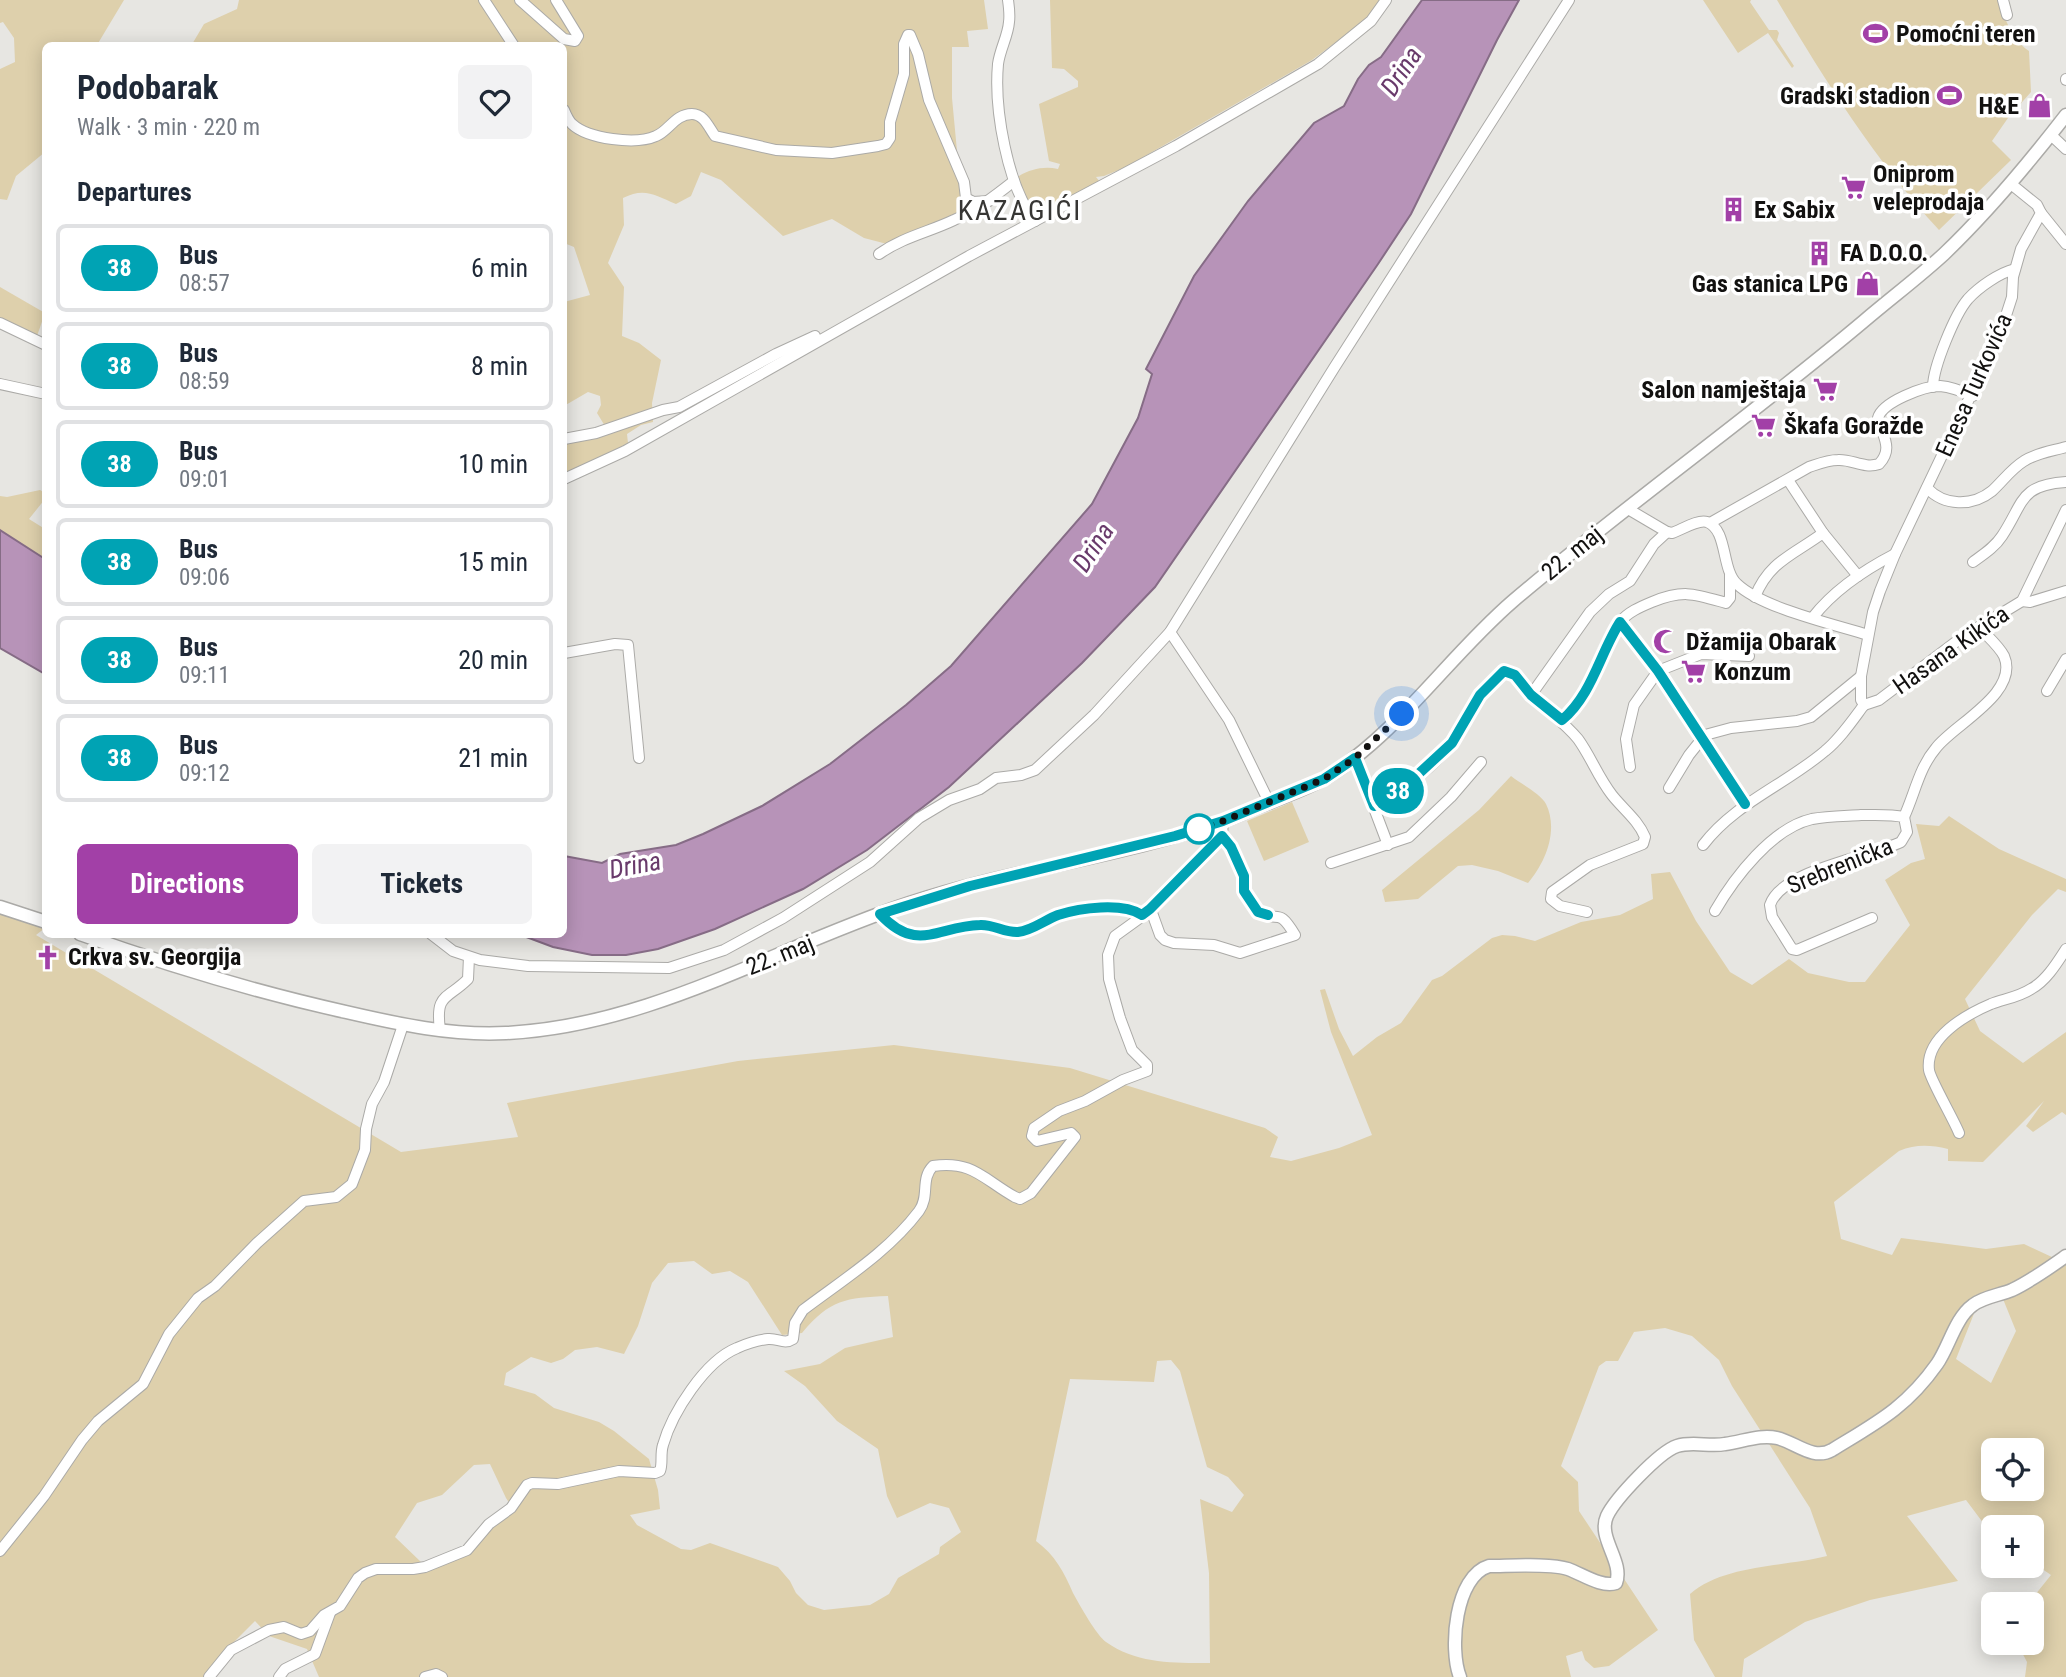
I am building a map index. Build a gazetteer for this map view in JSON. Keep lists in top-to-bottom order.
{
  "streets": {
    "main road": ["22. maj"],
    "street": ["Enesa Turkovića", "Hasana Kikića", "Srebrenička"]
  },
  "crossings": [
    ["Enesa Turkovića", "Hasana Kikića"],
    ["Hasana Kikića", "Srebrenička"]
  ],
  "districts": ["KAZAGIĆI"],
  "water": ["Drina"],
  "places": {
    "sports": ["Pomoćni teren", "Gradski stadion"],
    "shop": ["H&E", "Gas stanica LPG"],
    "supermarket": [
      "Oniprom veleprodaja",
      "Salon namještaja",
      "Škafa Goražde",
      "Konzum"
    ],
    "building": ["Ex Sabix", "FA D.O.O."],
    "mosque": ["Džamija Obarak"],
    "church": ["Crkva sv. Georgija"]
  },
  "lines": ["bus line 38"],
  "page": {
    "on_map": "38",
    "heading": [
      ["Podobarak", "Walk · 3 min · 220 m"],
      "Departures"
    ],
    "list": [
      {
        "mark": "38",
        "name": "Bus",
        "note": "08:57",
        "value": "6 min"
      },
      {
        "mark": "38",
        "name": "Bus",
        "note": "08:59",
        "value": "8 min"
      },
      {
        "mark": "38",
        "name": "Bus",
        "note": "09:01",
        "value": "10 min"
      },
      {
        "mark": "38",
        "name": "Bus",
        "note": "09:06",
        "value": "15 min"
      },
      {
        "mark": "38",
        "name": "Bus",
        "note": "09:11",
        "value": "20 min"
      },
      {
        "mark": "38",
        "name": "Bus",
        "note": "09:12",
        "value": "21 min"
      }
    ],
    "buttons": ["Directions", "Tickets"],
    "map_buttons": ["+", "−"]
  }
}
